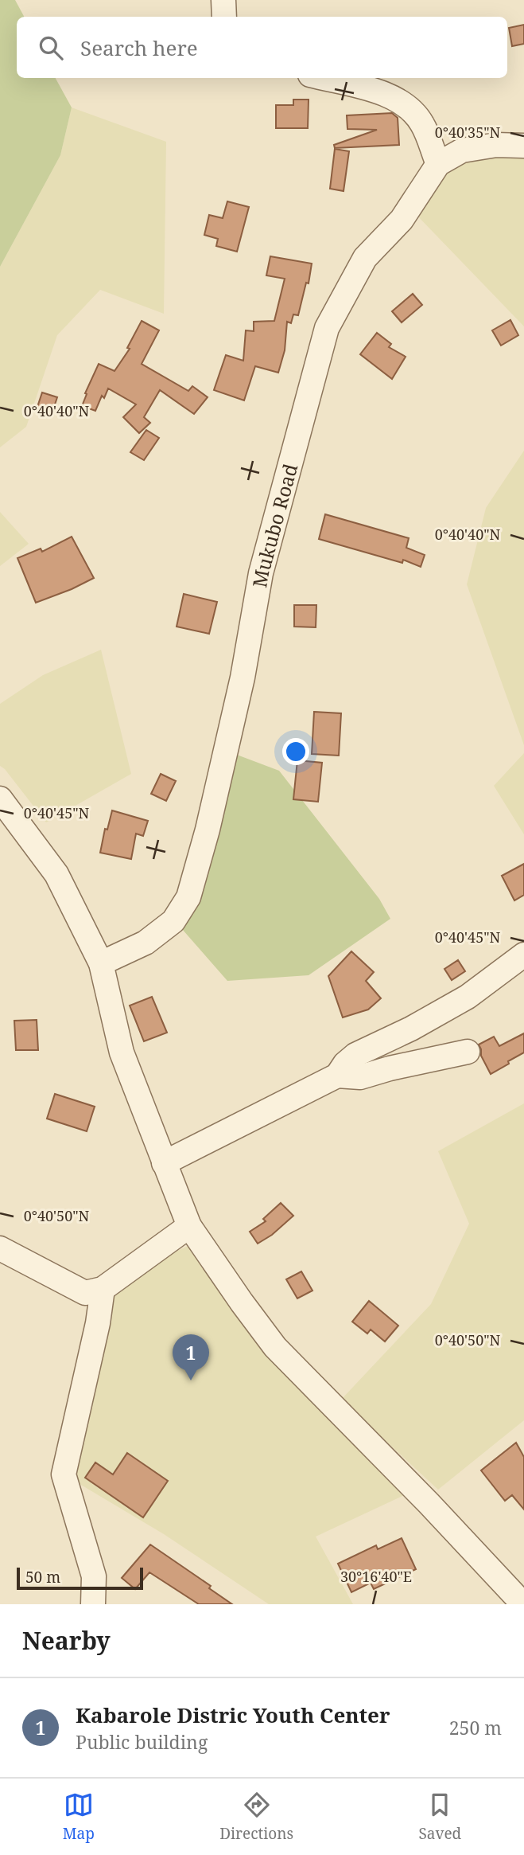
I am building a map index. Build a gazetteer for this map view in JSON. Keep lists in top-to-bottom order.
{
  "streets": {
    "street": ["Mukubo Road"]
  },
  "scale_bar": "50 m",
  "page": {
    "search": "Search here",
    "pins": "1",
    "scale": "50 m",
    "heading": "Nearby",
    "list": [
      {
        "mark": "1",
        "name": "Kabarole Distric Youth Center",
        "note": "Public building",
        "value": "250 m"
      }
    ],
    "nav": ["Map", "Directions", "Saved"]
  },
  "coordinates": [
    "0°40'35\"N",
    "0°40'40\"N",
    "0°40'45\"N",
    "0°40'50\"N",
    "30°16'40\"E"
  ]
}
